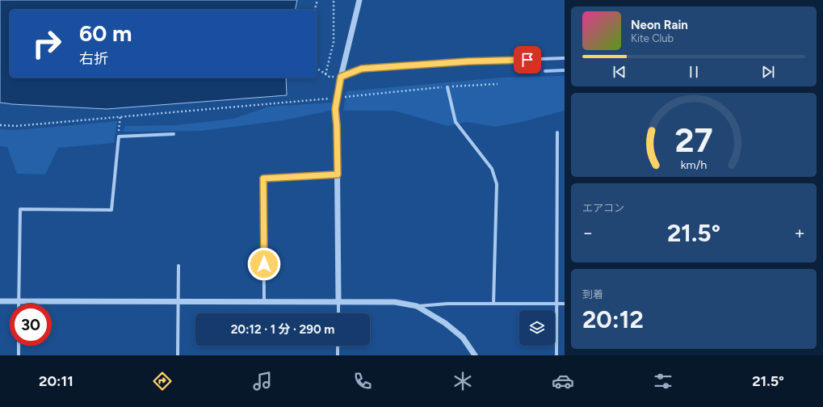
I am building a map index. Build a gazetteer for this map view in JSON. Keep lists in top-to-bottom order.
{
  "page": {
    "turn": ["60 m", "右折"],
    "song": ["Neon Rain", "Kite Club"],
    "tile": [
      "エアコン",
      ["到着", "20:12"]
    ],
    "heat": ["−", "21.5°", "+"],
    "limit": "30",
    "trip": "20:12 · 1 分 · 290 m",
    "tabs": ["20:11", "21.5°"],
    "gauge": ["27", "km/h"]
  }
}
